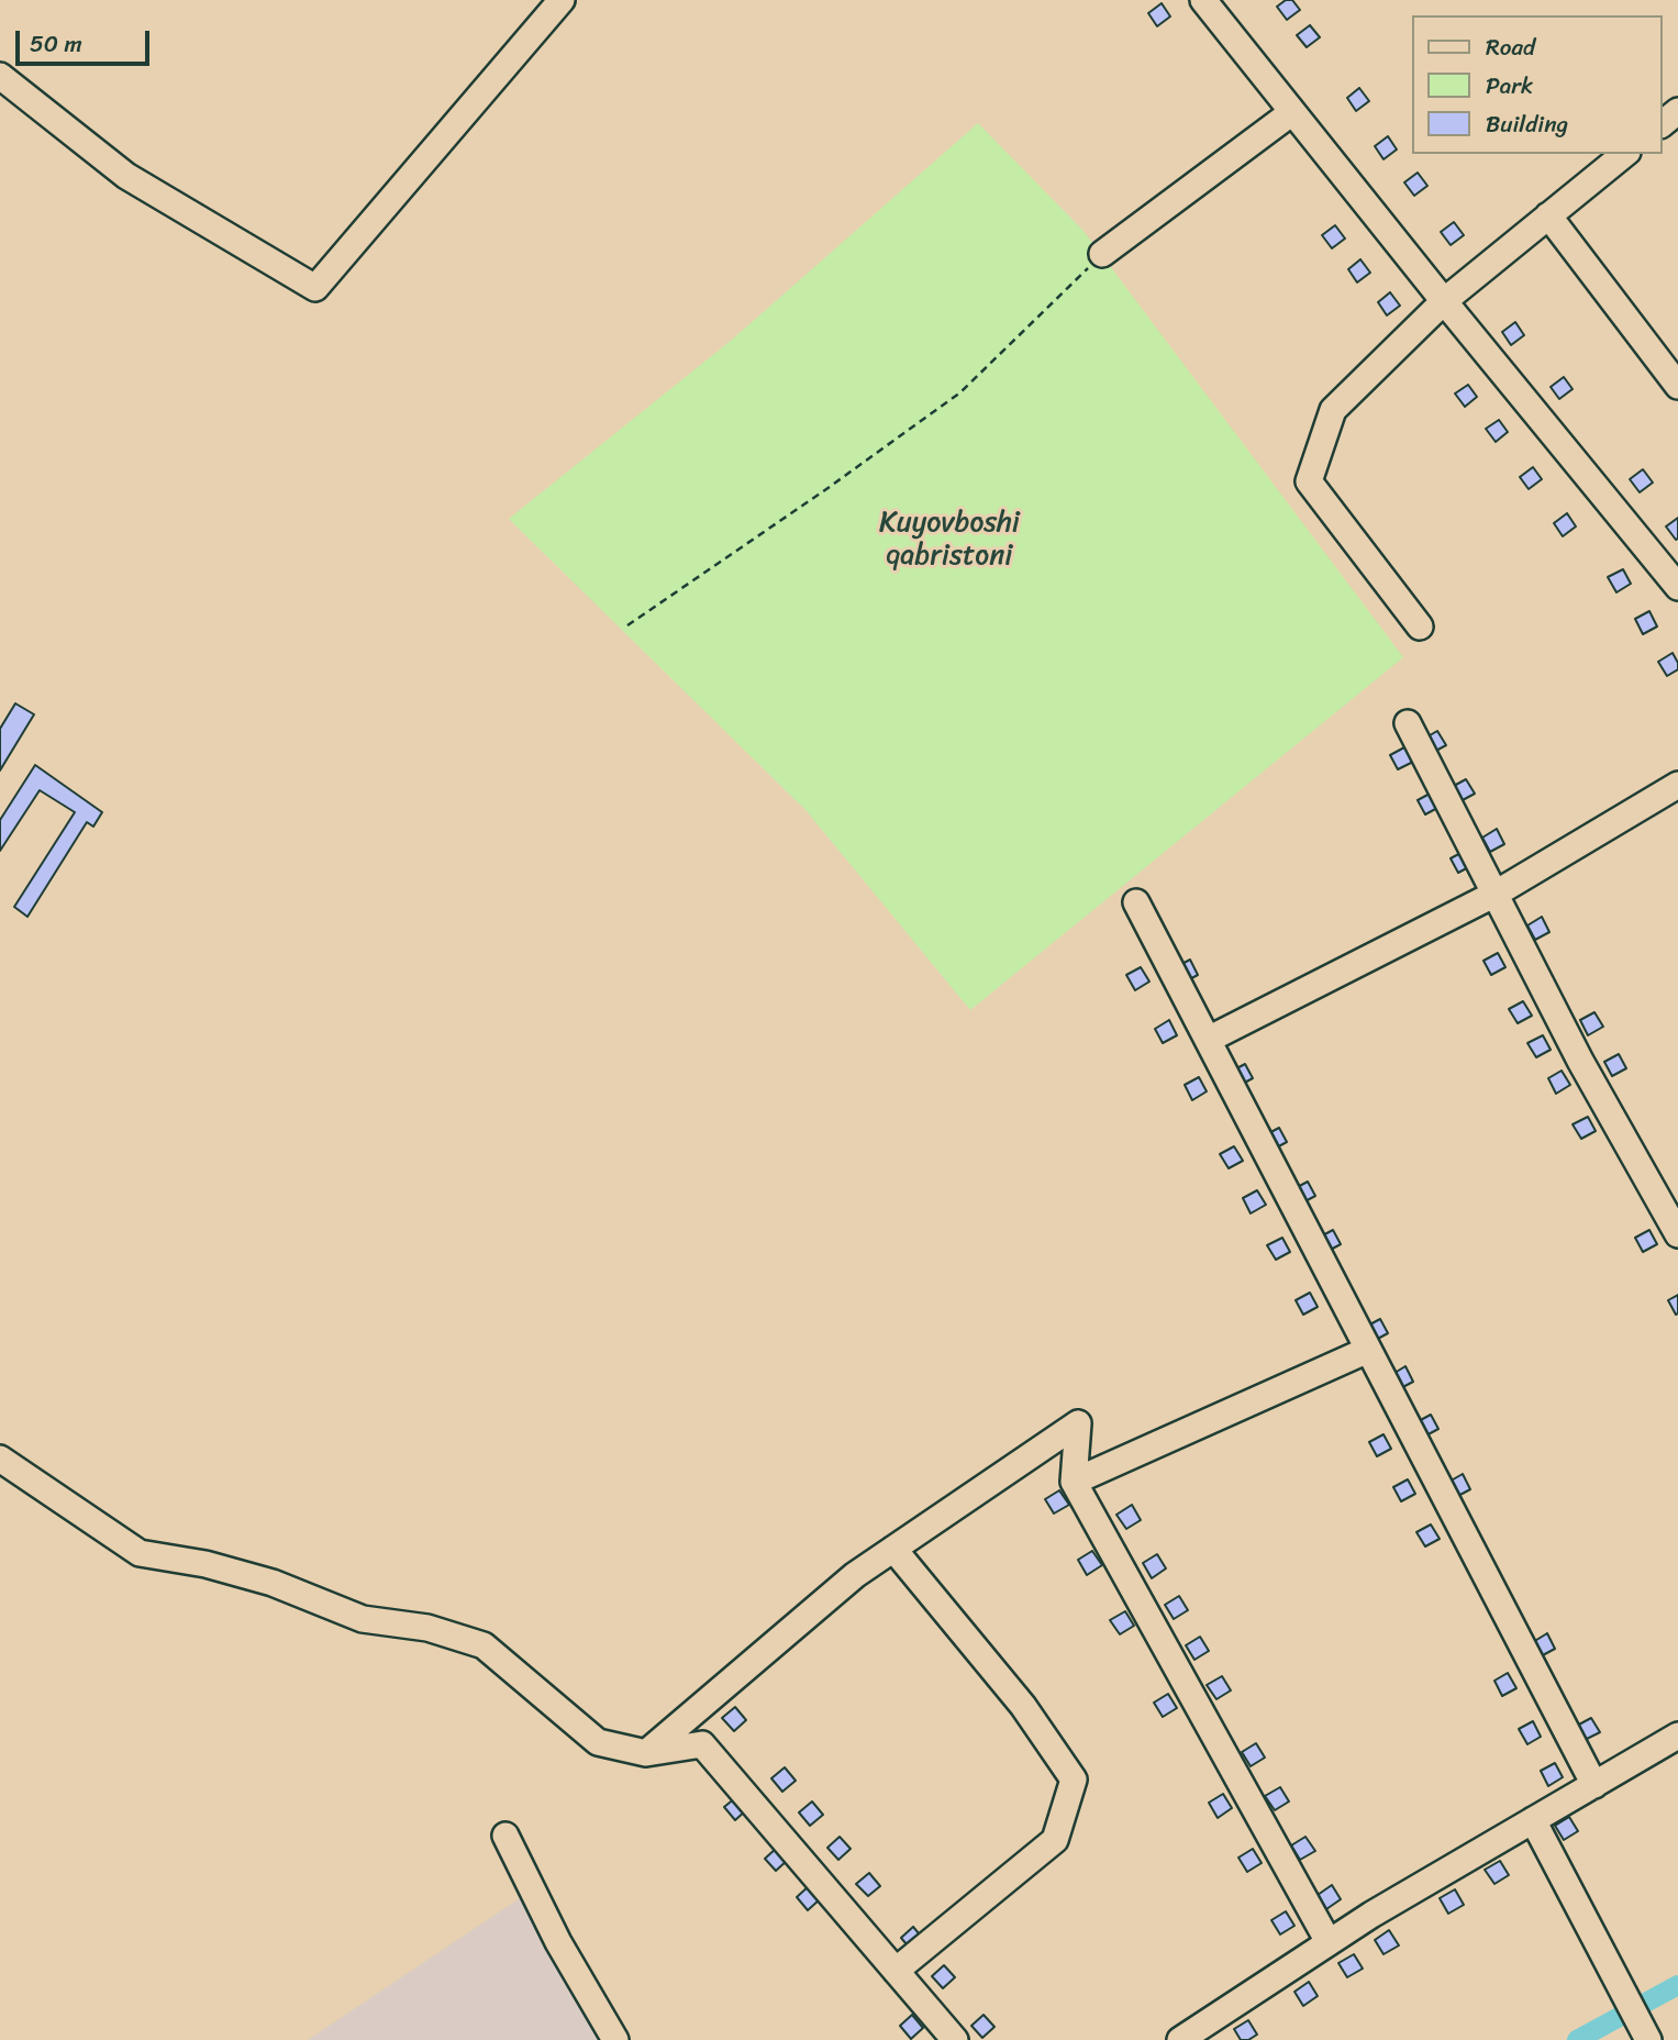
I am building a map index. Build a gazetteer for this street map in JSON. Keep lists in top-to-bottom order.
{
  "parks": ["Kuyovboshi qabristoni"],
  "legend": ["Road", "Park", "Building"],
  "scale_bar": "50 m"
}
